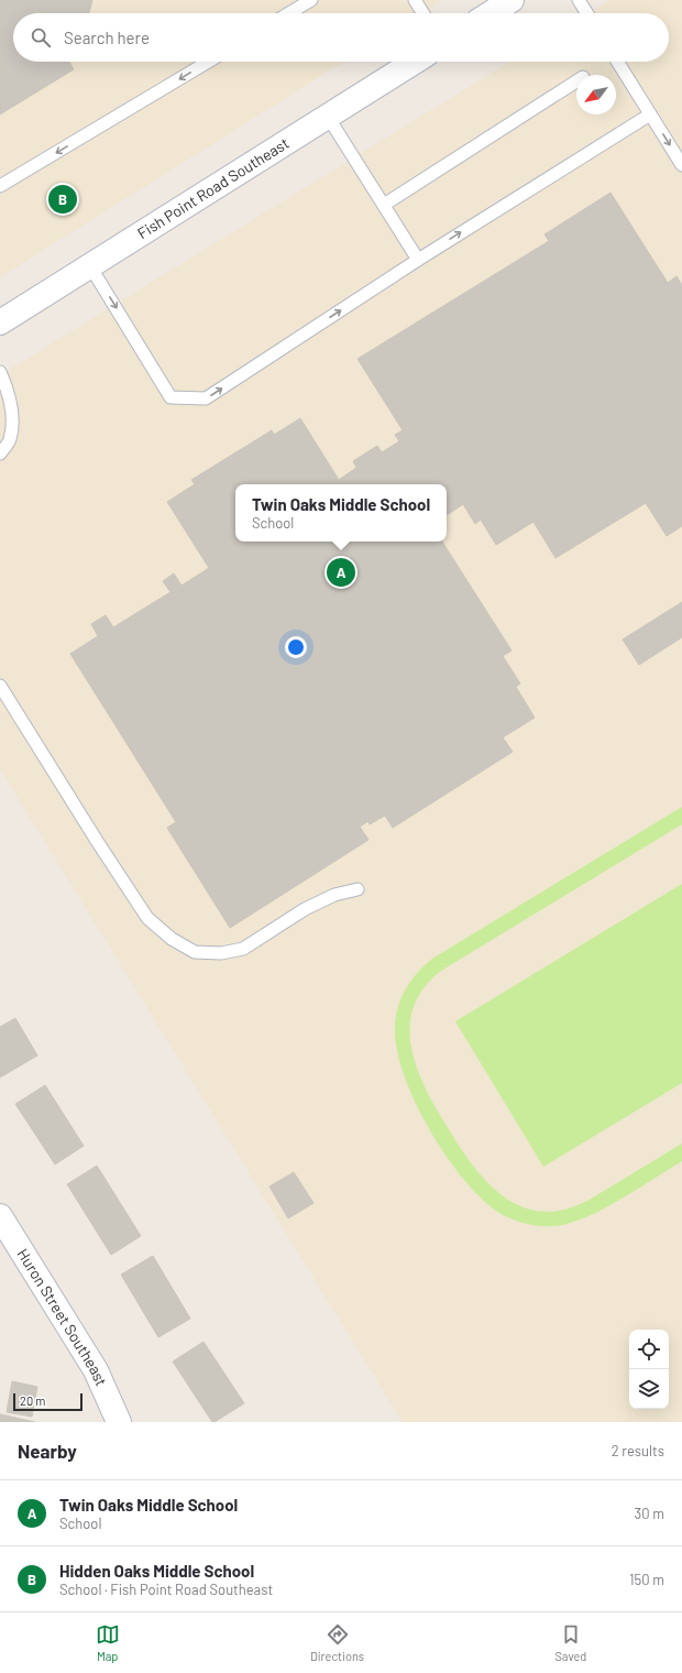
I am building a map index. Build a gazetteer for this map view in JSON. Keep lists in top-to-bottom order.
{
  "streets": {
    "street": ["Fish Point Road Southeast", "Huron Street Southeast"]
  },
  "scale_bar": "20 m",
  "north": "bottom left",
  "page": {
    "search": "Search here",
    "pins": ["B", "A"],
    "popup": ["Twin Oaks Middle School", "School"],
    "scale": "20 m",
    "heading": ["Nearby", "2 results"],
    "list": [
      {
        "mark": "A",
        "name": "Twin Oaks Middle School",
        "note": "School",
        "value": "30 m"
      },
      {
        "mark": "B",
        "name": "Hidden Oaks Middle School",
        "note": "School · Fish Point Road Southeast",
        "value": "150 m"
      }
    ],
    "nav": ["Map", "Directions", "Saved"]
  }
}
